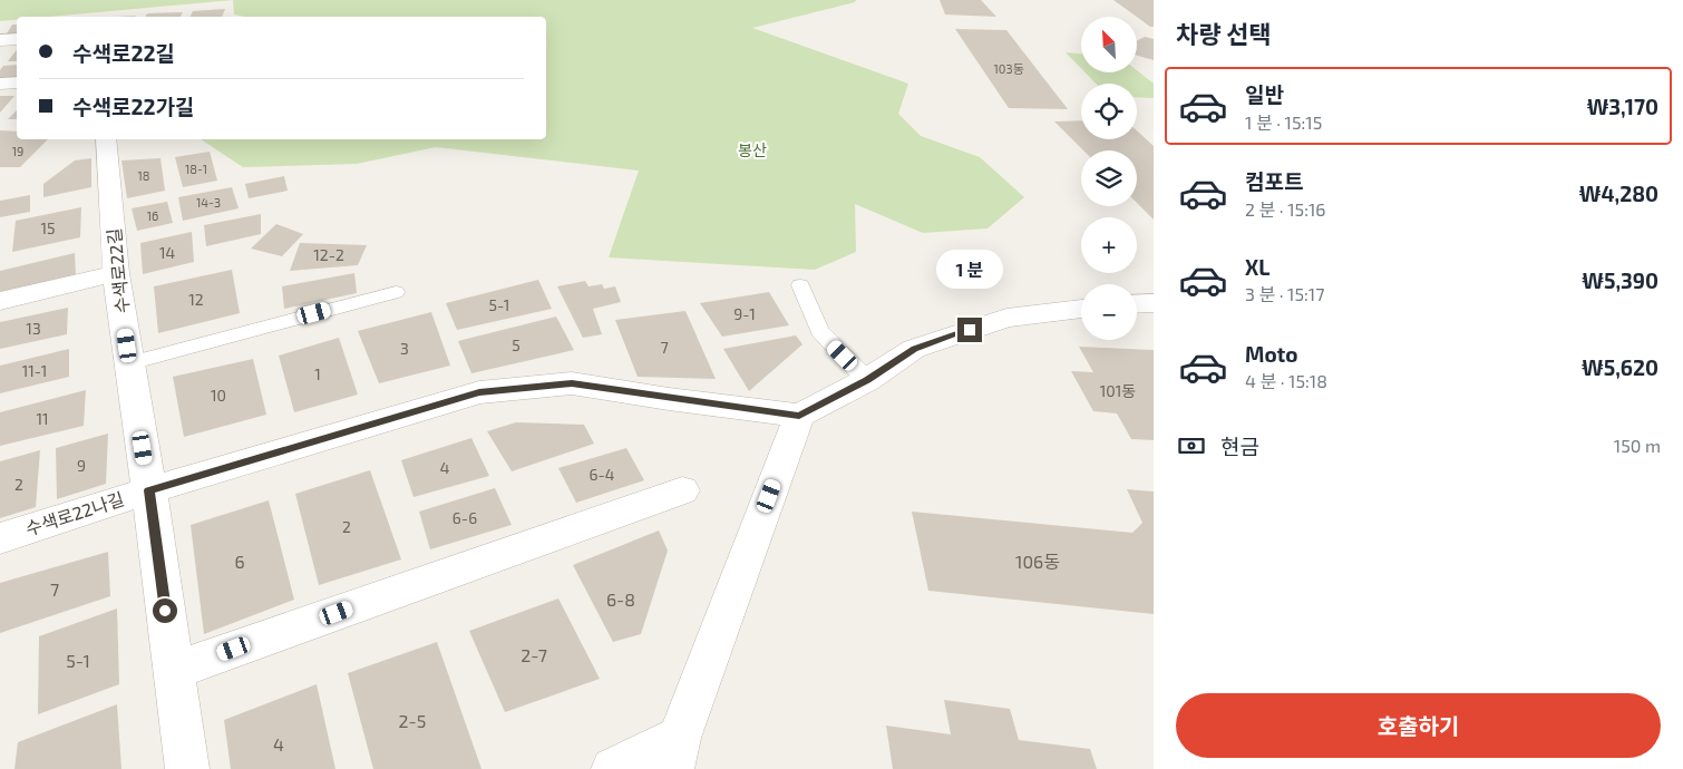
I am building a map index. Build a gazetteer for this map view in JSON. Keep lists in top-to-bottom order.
{
  "streets": {
    "street": ["수색로22길", "수색로22나길"]
  },
  "crossings": [
    ["수색로22길", "수색로22나길"]
  ],
  "parks": ["봉산"],
  "house_numbers": [
    "103동",
    "19",
    "18-1",
    "18",
    "14-3",
    "16",
    "15",
    "14",
    "12-2",
    "12",
    "5-1",
    "9-1",
    "13",
    "5",
    "7",
    "3",
    "11-1",
    "1",
    "101동",
    "10",
    "11",
    "9",
    "4",
    "6-4",
    "2",
    "6-6",
    "2",
    "6",
    "106동",
    "7",
    "6-8",
    "2-7",
    "5-1",
    "2-5",
    "4"
  ],
  "north": "top left",
  "page": {
    "heading": "차량 선택",
    "map_buttons": ["+", "−"],
    "banner": ["수색로22길", "수색로22가길"],
    "list": [
      {
        "name": "일반",
        "note": "1 분 · 15:15",
        "value": "₩3,170"
      },
      {
        "name": "컴포트",
        "note": "2 분 · 15:16",
        "value": "₩4,280"
      },
      {
        "name": "XL",
        "note": "3 분 · 15:17",
        "value": "₩5,390"
      },
      {
        "name": "Moto",
        "note": "4 분 · 15:18",
        "value": "₩5,620"
      }
    ],
    "bubble": "1 분",
    "pay": ["현금", "150 m"],
    "buttons": "호출하기"
  }
}
